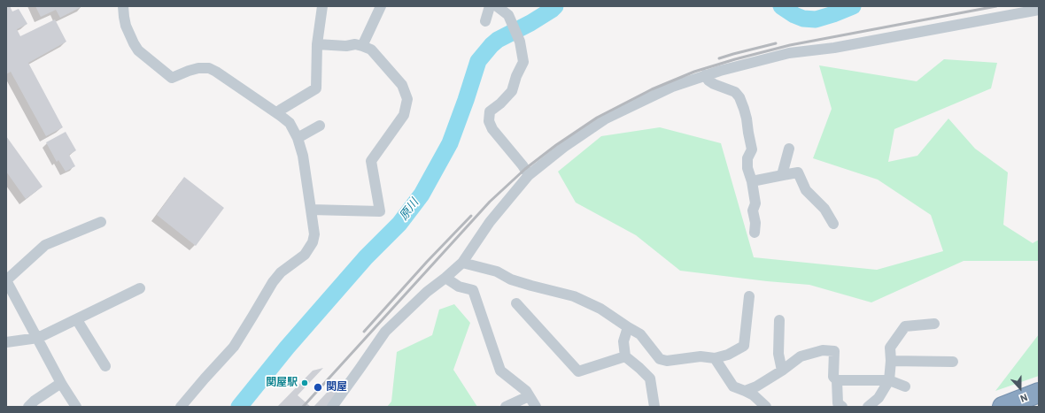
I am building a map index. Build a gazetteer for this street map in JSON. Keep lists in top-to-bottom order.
{
  "water": ["原川"],
  "places": ["関屋駅", "関屋"],
  "north": "bottom"
}
